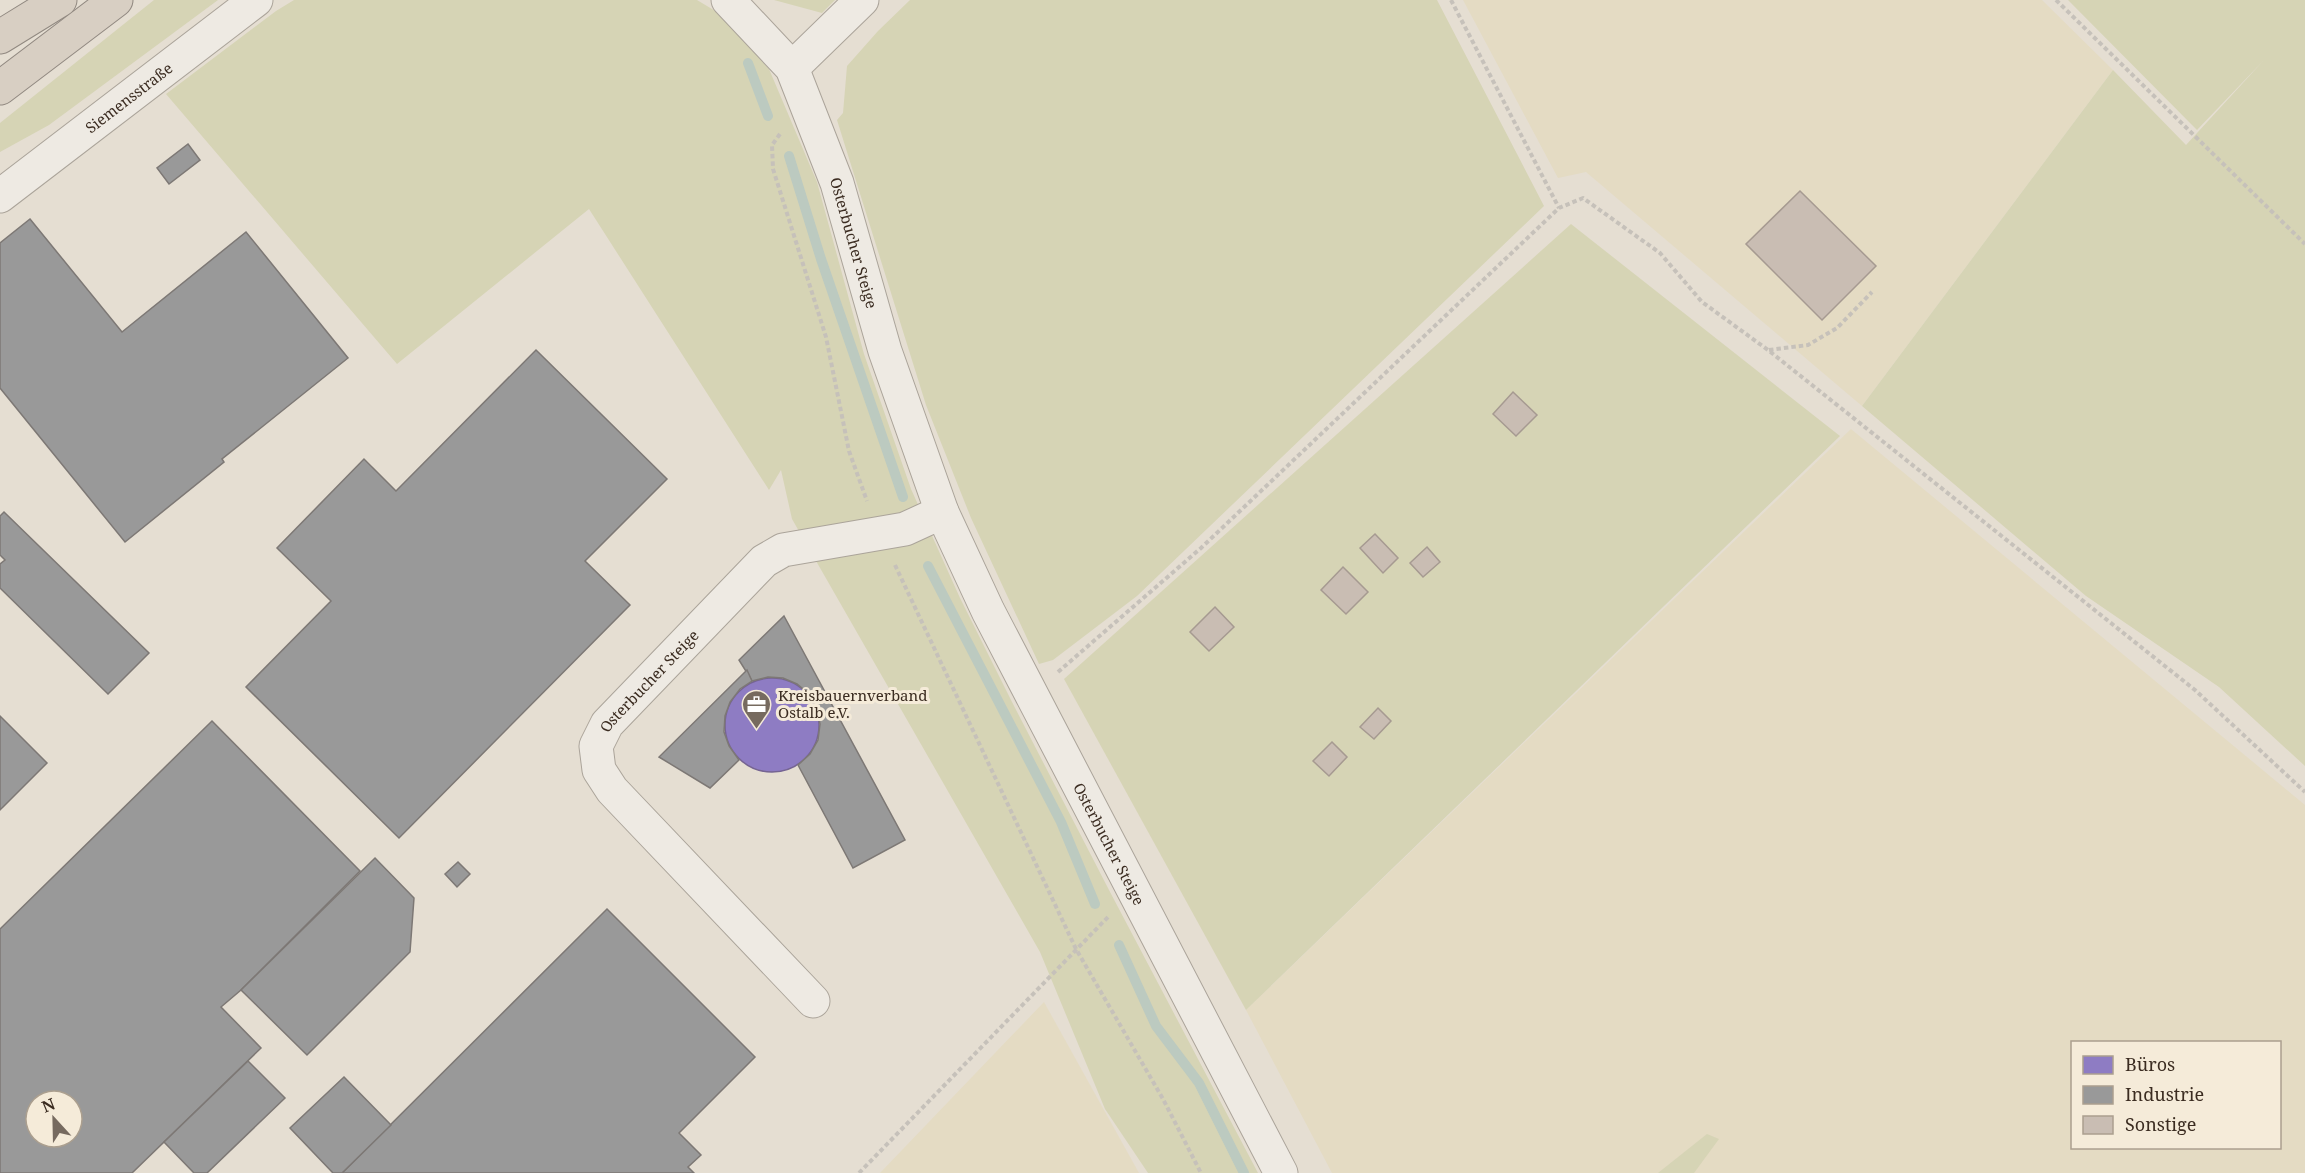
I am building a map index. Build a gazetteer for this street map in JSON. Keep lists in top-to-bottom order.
{
  "streets": {
    "street": ["Siemensstraße", "Osterbucher Steige"]
  },
  "places": {
    "office": ["Kreisbauernverband Ostalb e.V."]
  },
  "legend": ["Büros", "Industrie", "Sonstige"],
  "north": "top"
}
